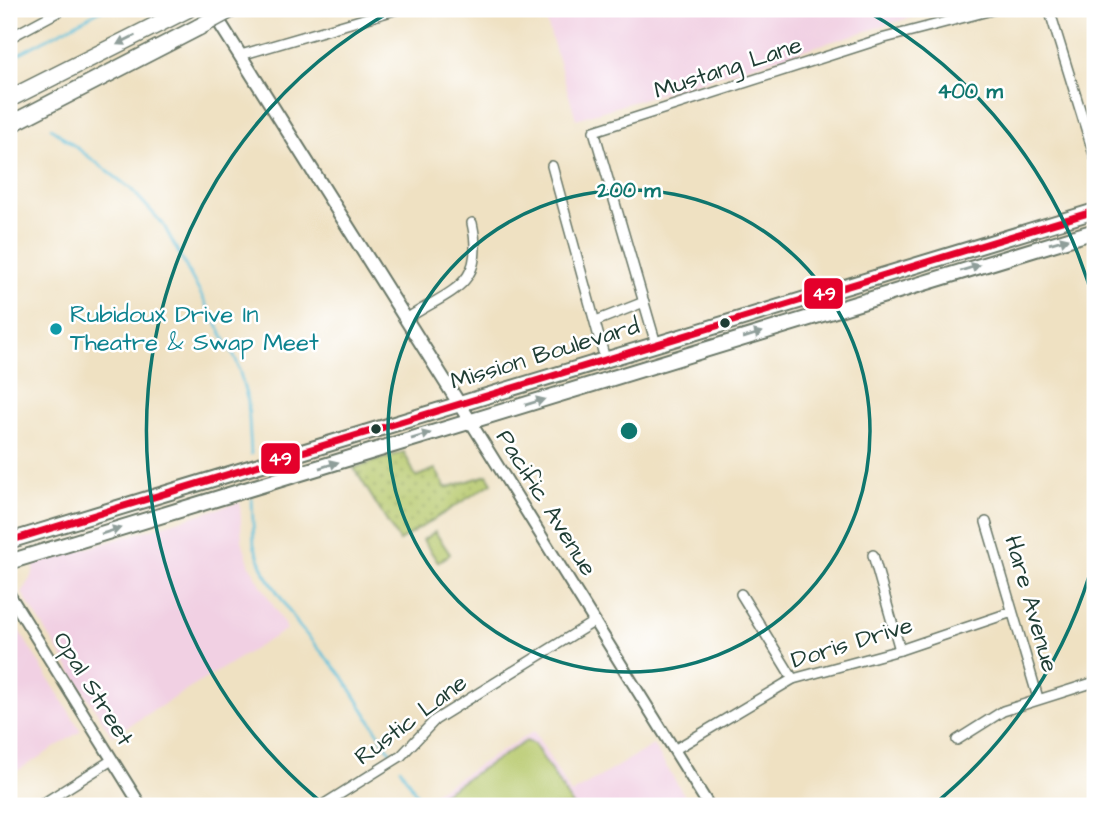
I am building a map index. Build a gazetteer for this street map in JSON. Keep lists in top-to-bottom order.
{
  "streets": {
    "main road": ["Mission Boulevard", "Pacific Avenue"],
    "street": [
      "Mustang Lane",
      "Hare Avenue",
      "Doris Drive",
      "Opal Street",
      "Rustic Lane"
    ]
  },
  "crossings": [
    ["Mission Boulevard", "Pacific Avenue"],
    ["Pacific Avenue", "Doris Drive"],
    ["Pacific Avenue", "Rustic Lane"],
    ["Hare Avenue", "Doris Drive"]
  ],
  "places": ["Rubidoux Drive In Theatre & Swap Meet"],
  "lines": ["transit line 49"],
  "rings": ["400 m", "200 m"]
}
